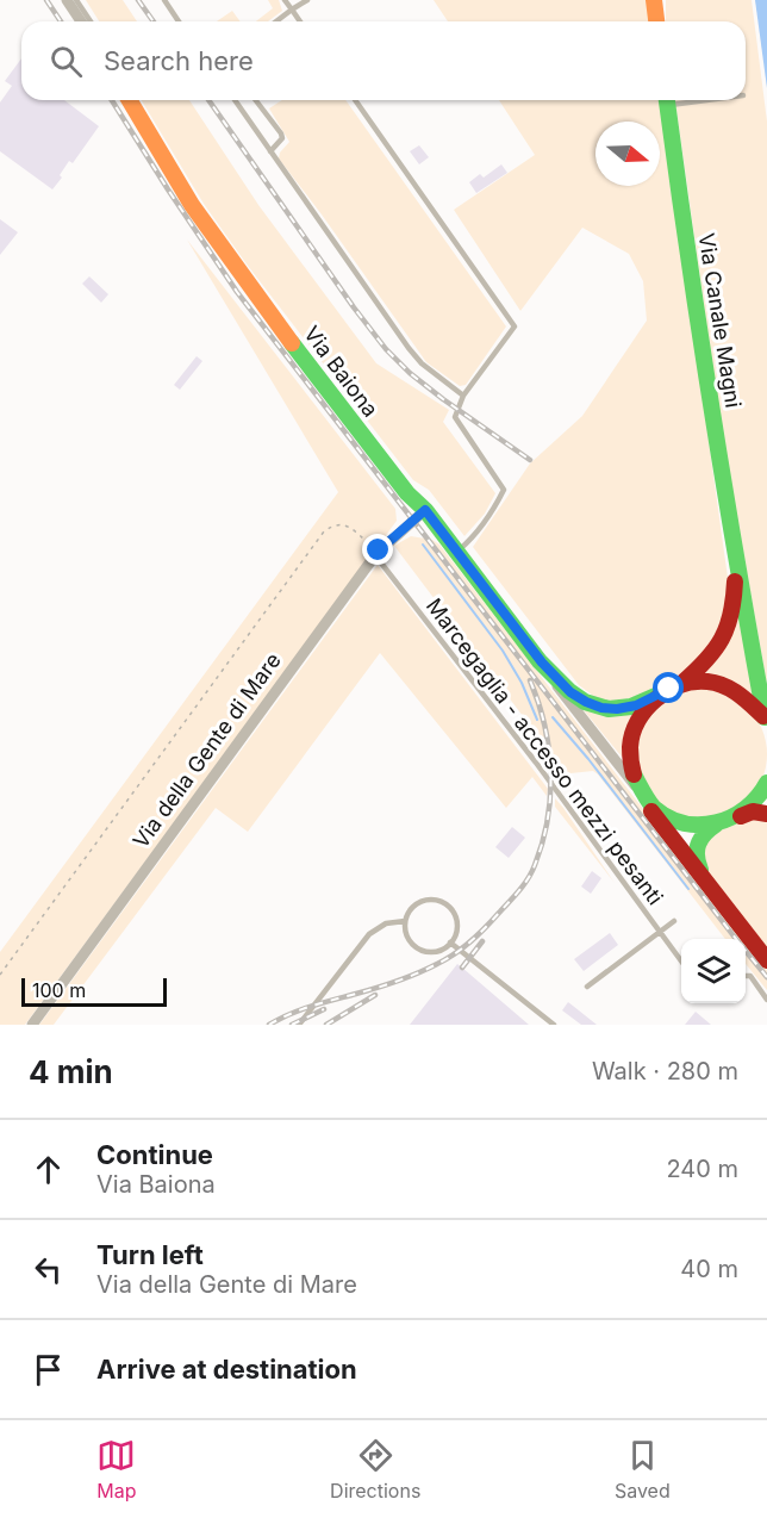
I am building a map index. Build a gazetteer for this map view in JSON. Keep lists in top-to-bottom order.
{
  "streets": {
    "main road": ["Via Canale Magni", "Via Baiona"],
    "street": ["Via della Gente di Mare"],
    "lane": ["Marcegaglia - accesso mezzi pesanti"]
  },
  "crossings": [
    ["Via Canale Magni", "Via Baiona"],
    ["Via Baiona", "Via della Gente di Mare"],
    ["Via della Gente di Mare", "Marcegaglia - accesso mezzi pesanti"]
  ],
  "scale_bar": "100 m",
  "north": "right",
  "page": {
    "search": "Search here",
    "scale": "100 m",
    "heading": ["4 min", "Walk · 280 m"],
    "list": [
      ["Continue", "Via Baiona", "240 m"],
      ["Turn left", "Via della Gente di Mare", "40 m"],
      "Arrive at destination"
    ],
    "nav": ["Map", "Directions", "Saved"]
  }
}
